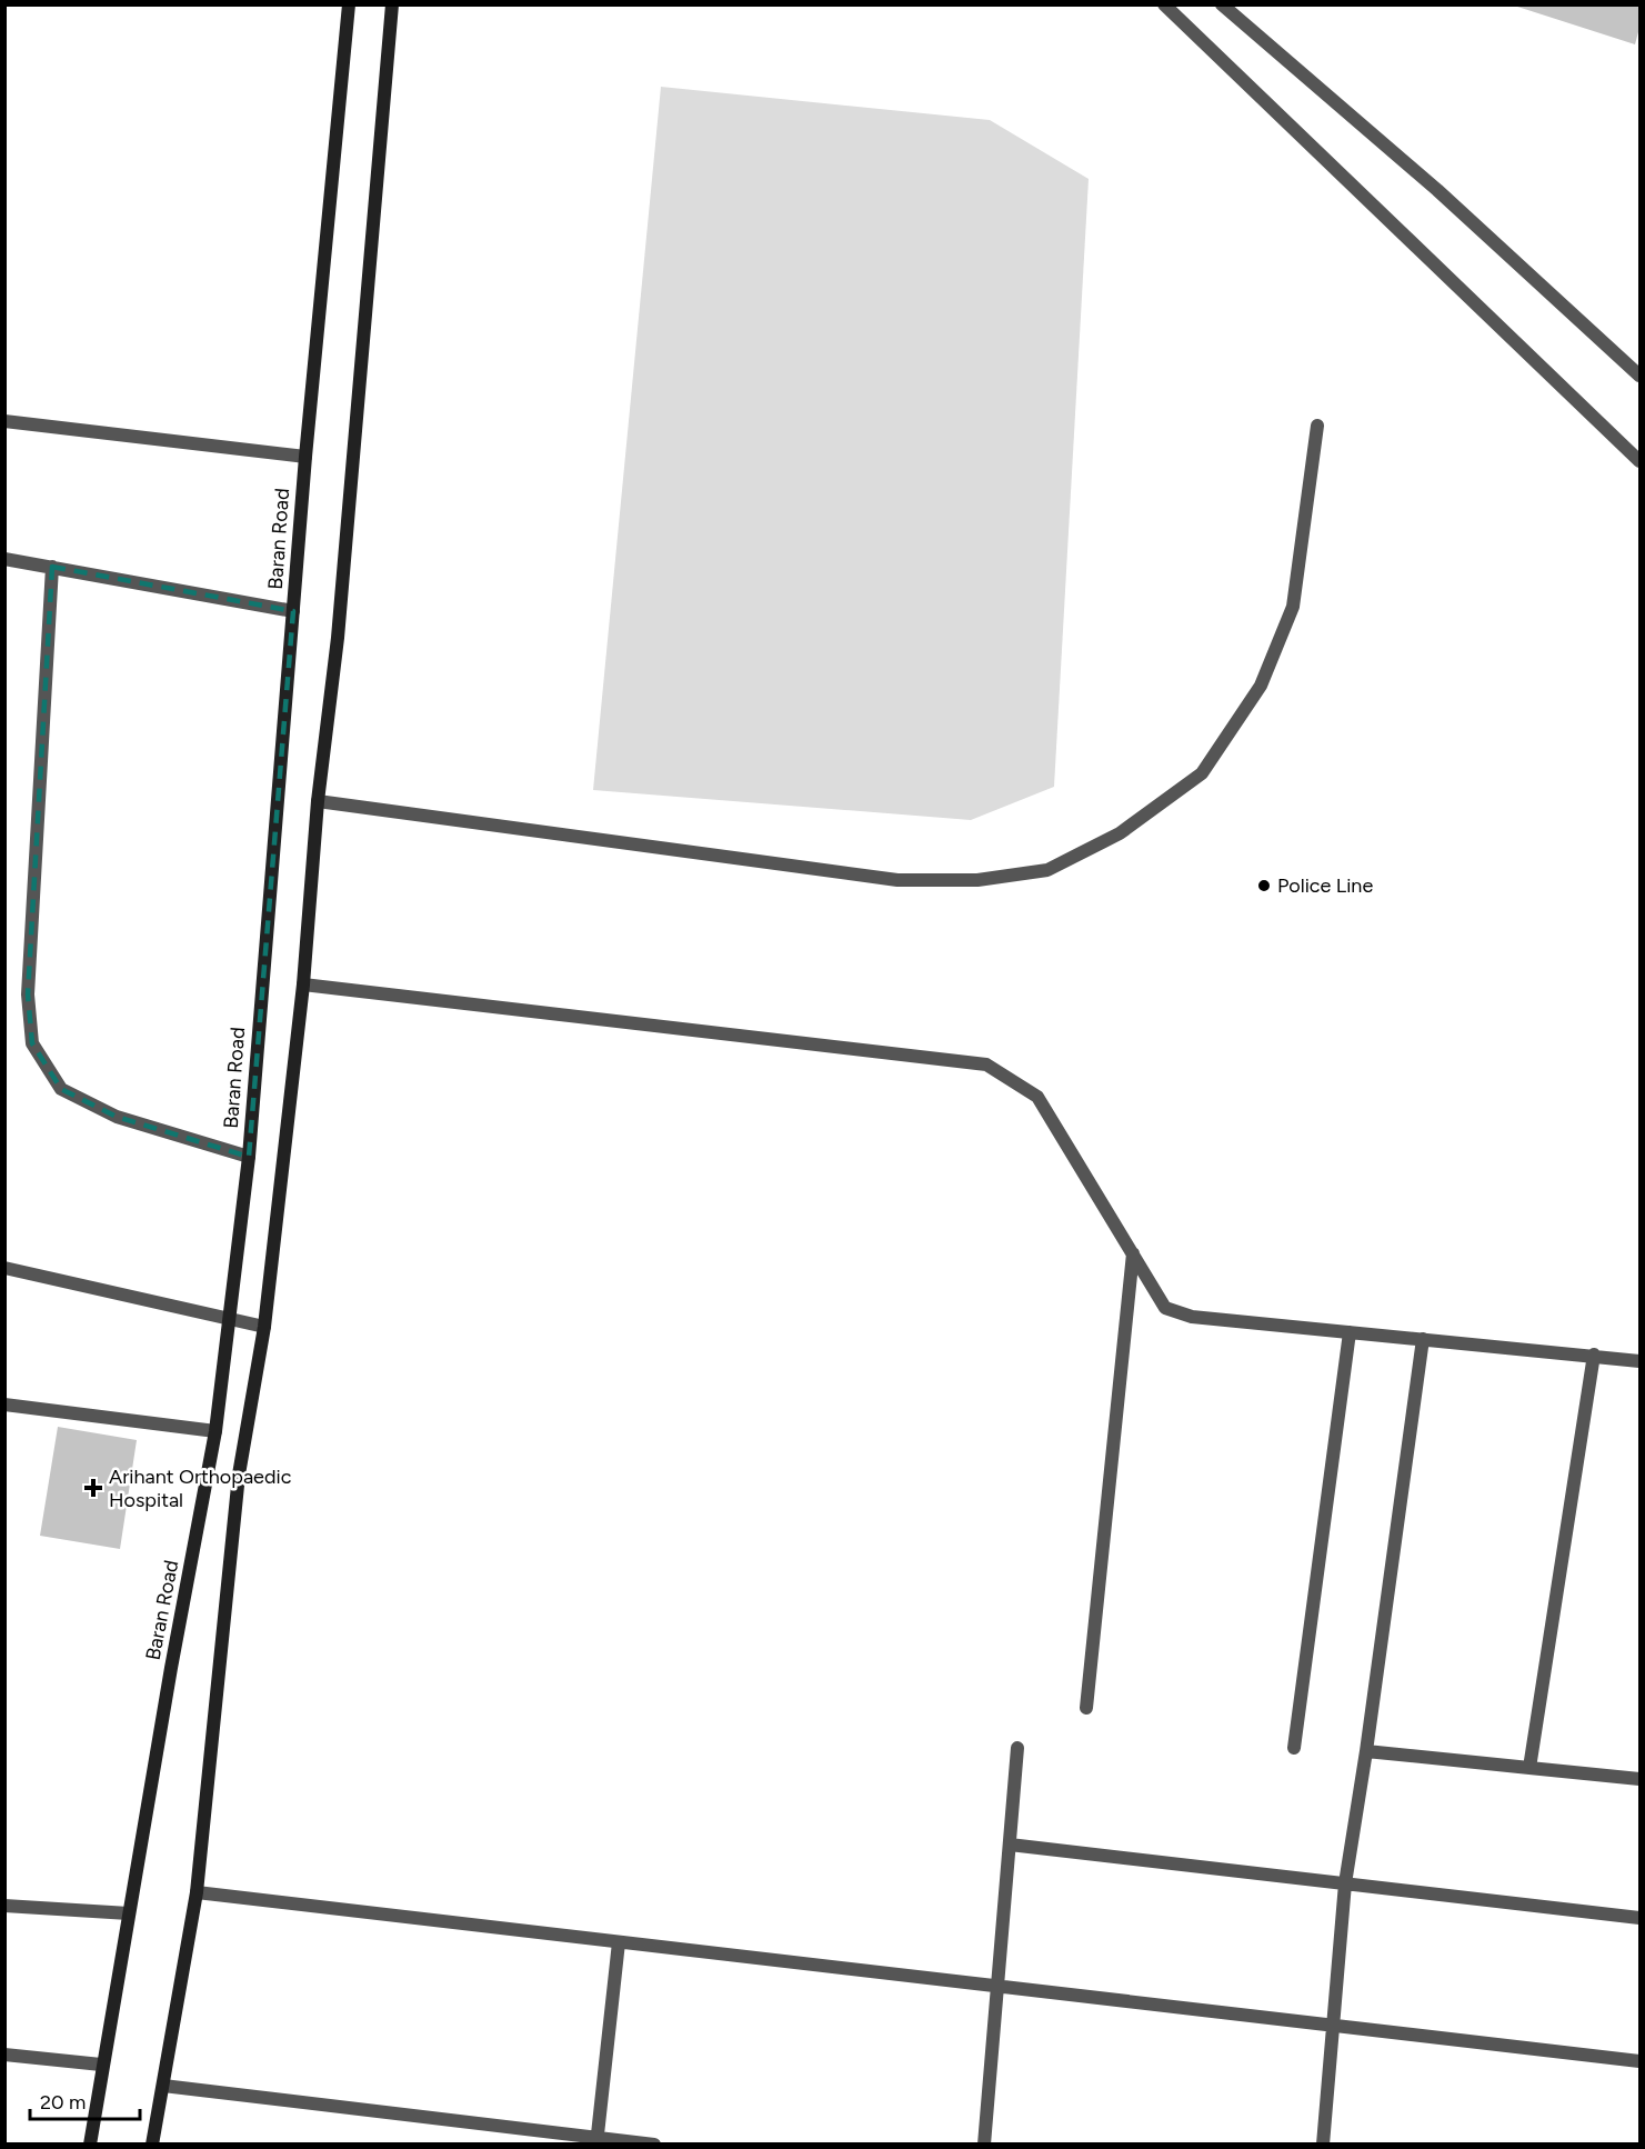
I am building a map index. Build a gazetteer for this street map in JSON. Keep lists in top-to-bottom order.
{
  "streets": {
    "main road": ["Baran Road"]
  },
  "places": {
    "other": ["Police Line"],
    "health": ["Arihant Orthopaedic Hospital"]
  },
  "scale_bar": "20 m"
}
